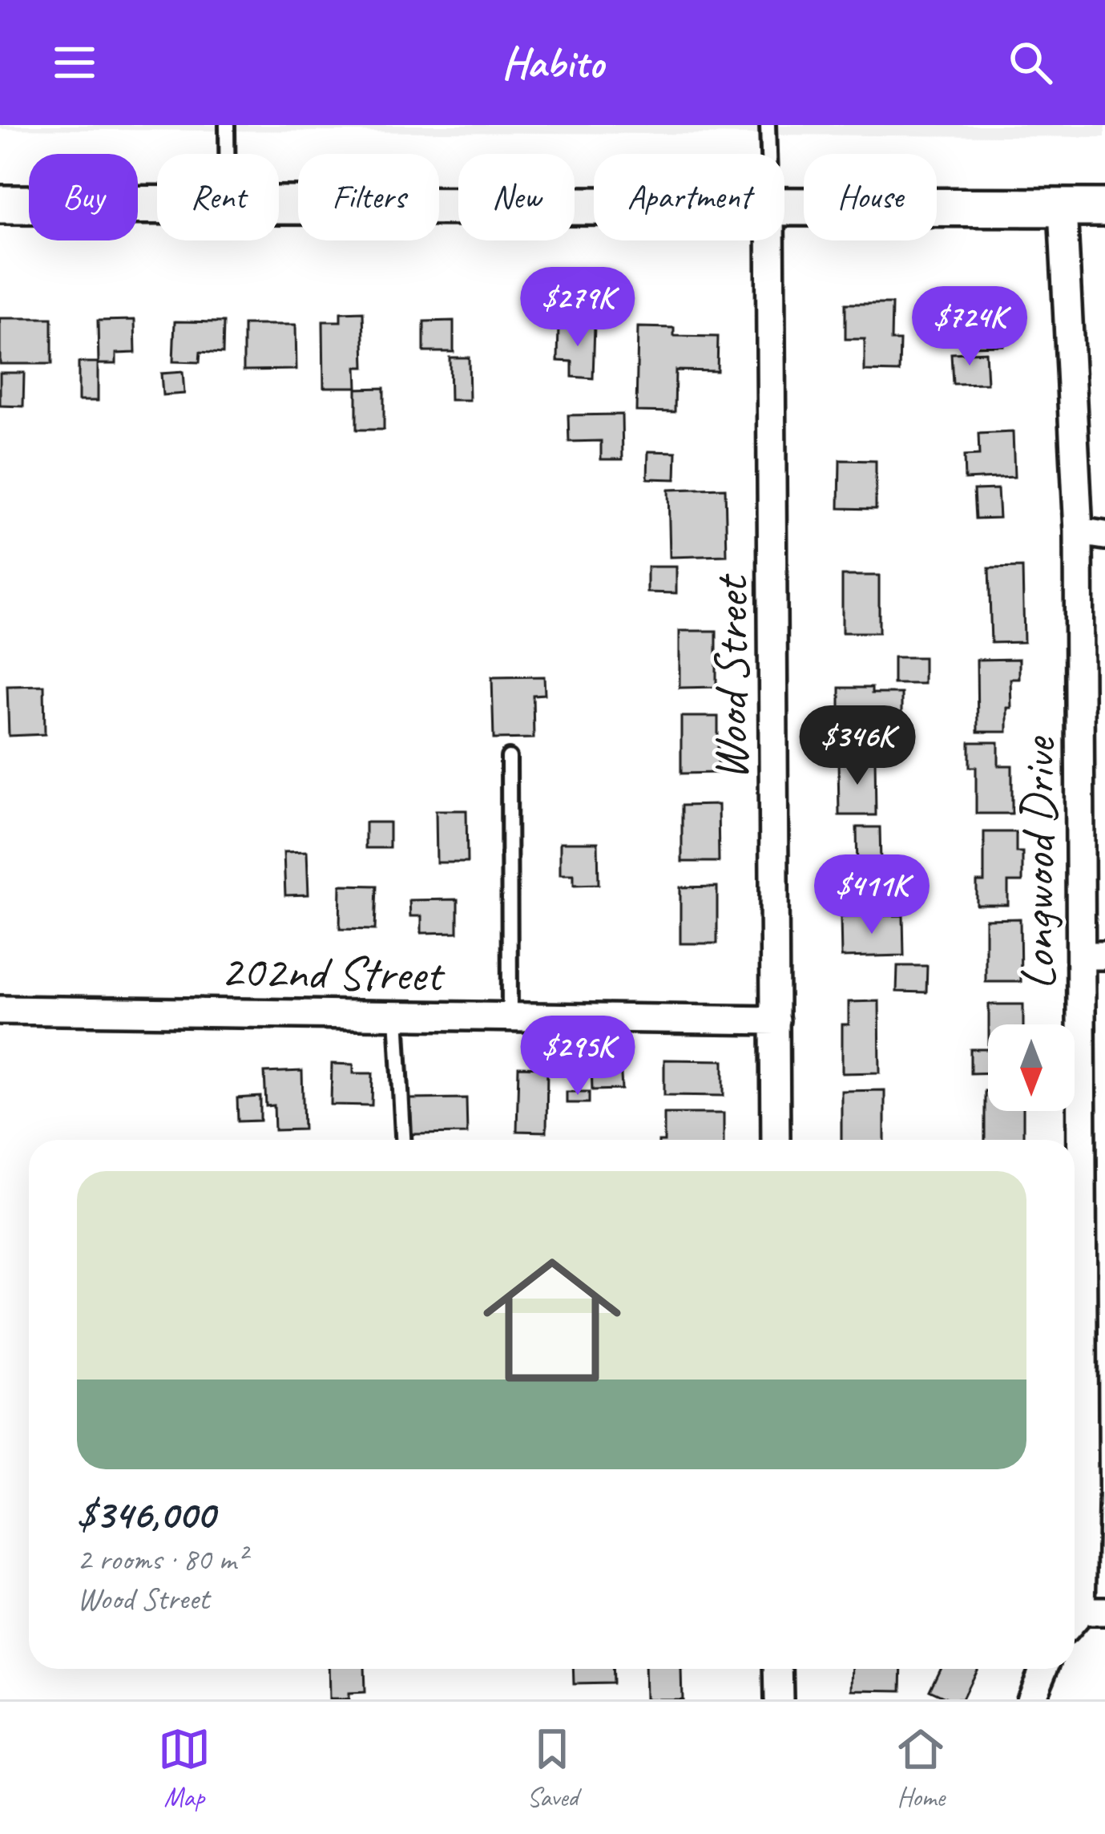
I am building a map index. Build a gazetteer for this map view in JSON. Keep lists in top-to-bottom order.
{
  "streets": {
    "street": ["Wood Street", "Longwood Drive", "202nd Street"]
  },
  "crossings": [
    ["Wood Street", "202nd Street"]
  ],
  "north": "bottom",
  "page": {
    "header": "Habito",
    "chip": [
      "Buy",
      "Rent",
      "Filters",
      "New",
      "Apartment",
      "House"
    ],
    "price": [
      "$279K",
      "$724K",
      "$346K",
      "$411K",
      "$295K"
    ],
    "list": [
      {
        "name": "$346,000",
        "note": "2 rooms · 80 m² · Wood Street"
      }
    ],
    "tabs": ["Map", "Saved", "Home"]
  }
}
